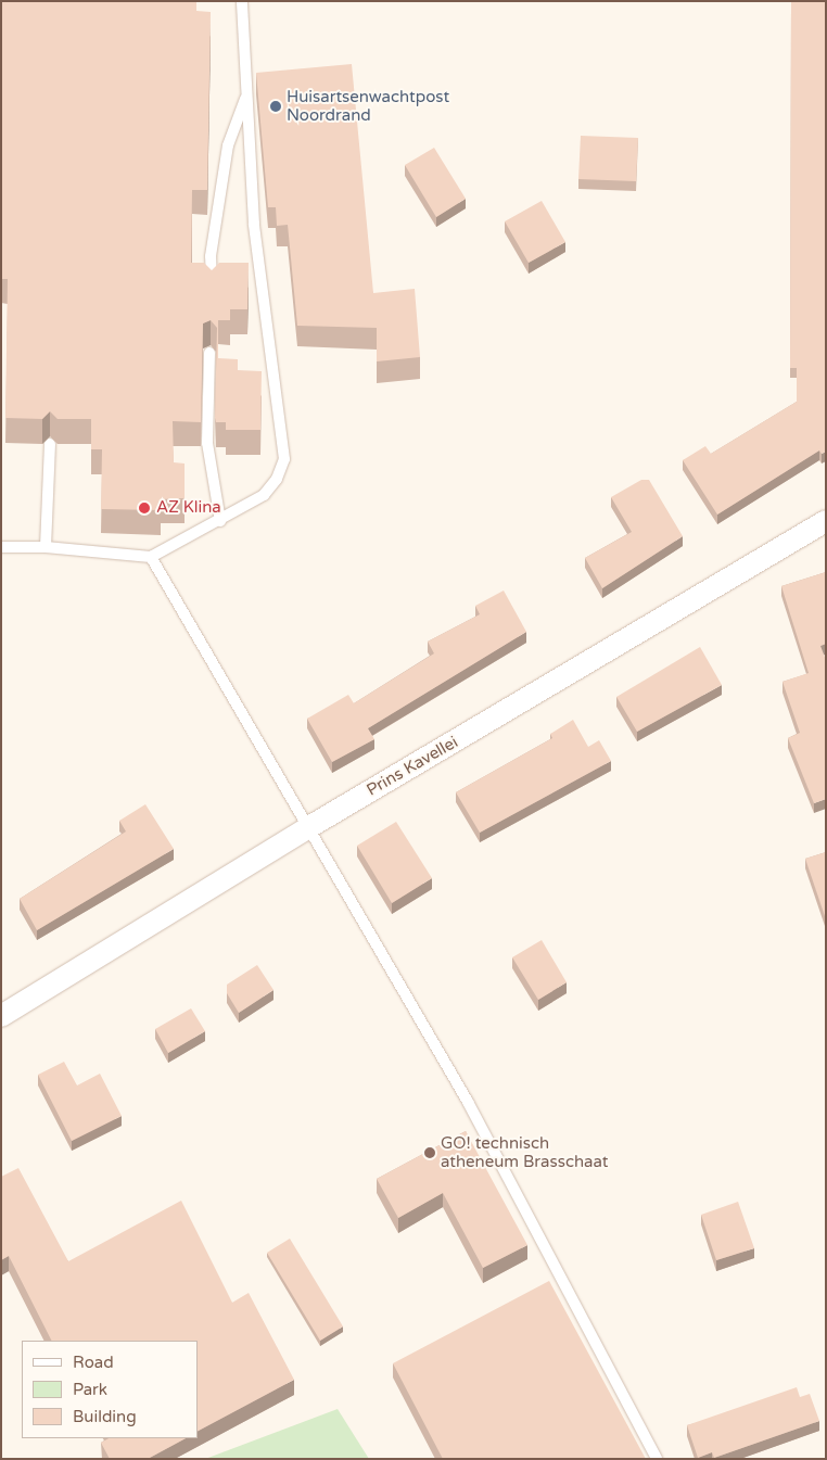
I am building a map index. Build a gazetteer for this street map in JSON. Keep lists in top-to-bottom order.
{
  "streets": {
    "street": ["Prins Kavellei"]
  },
  "places": ["Huisartsenwachtpost Noordrand", "AZ Klina", "GO! technisch atheneum Brasschaat"],
  "legend": ["Road", "Park", "Building"]
}
